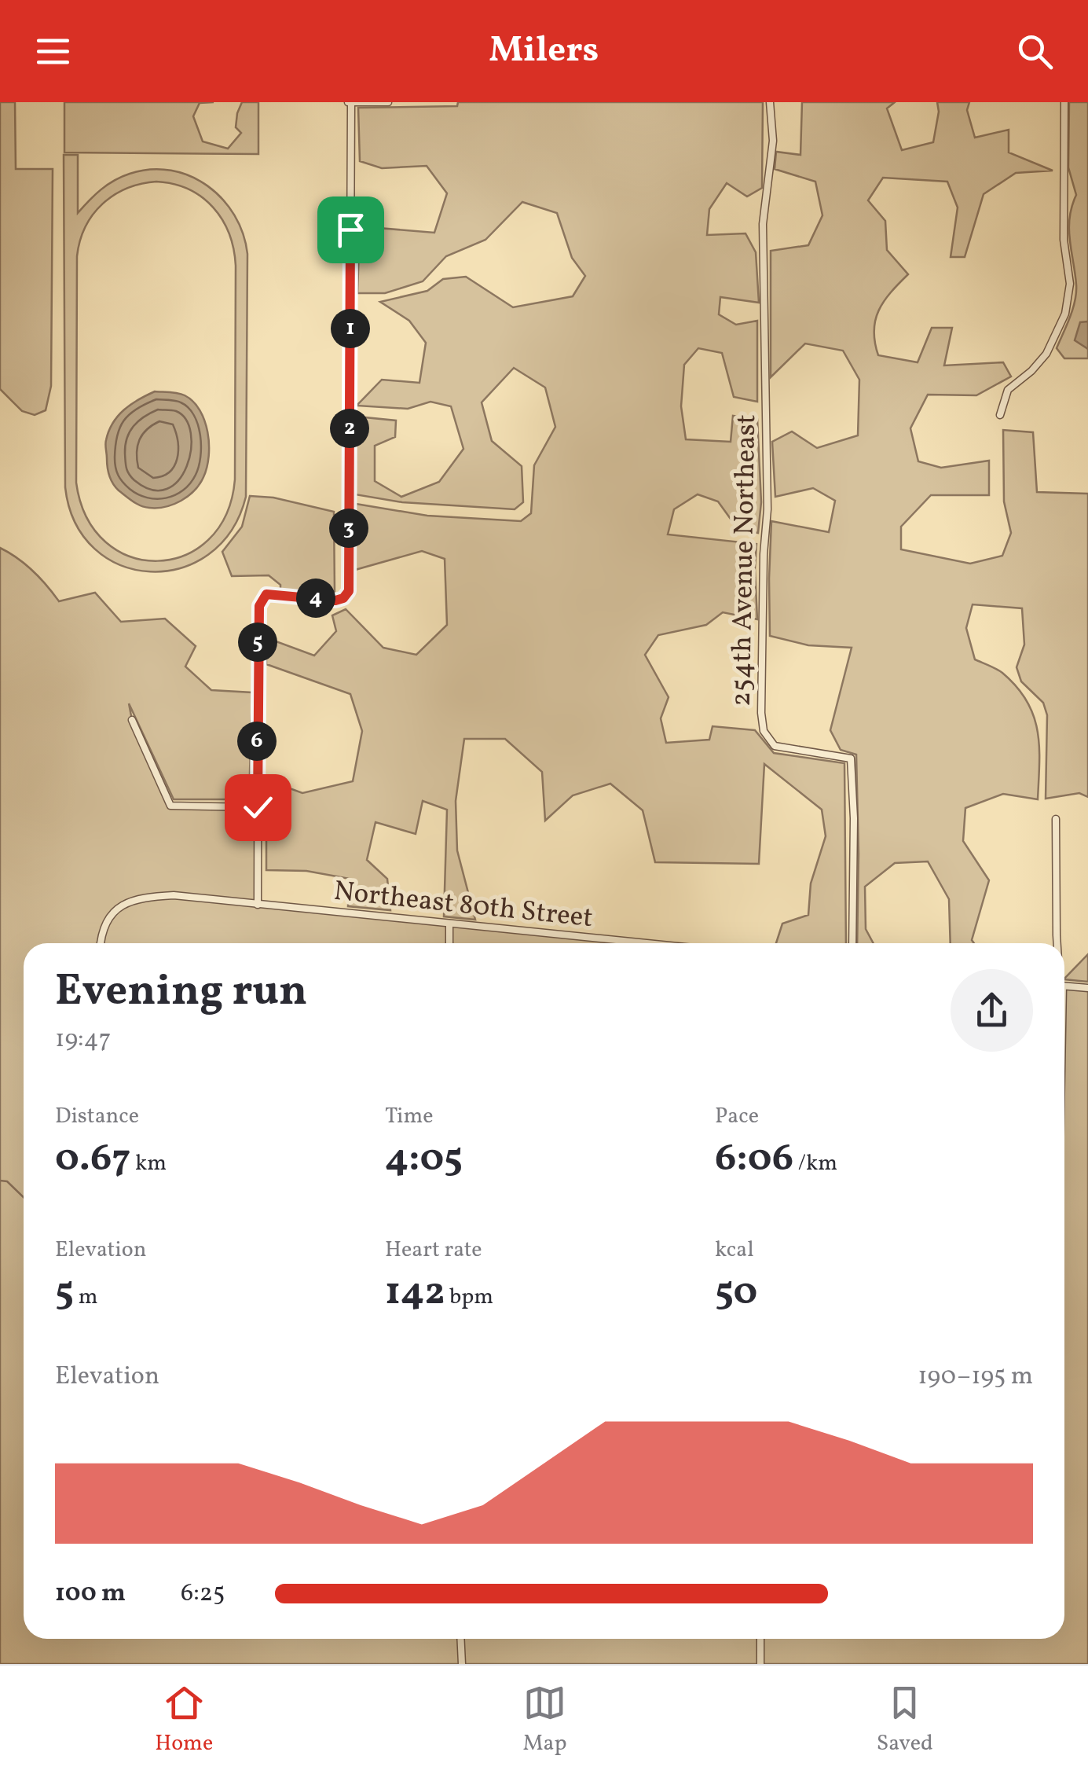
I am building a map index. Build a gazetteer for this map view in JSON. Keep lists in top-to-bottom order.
{
  "streets": {
    "street": ["254th Avenue Northeast", "Northeast 80th Street"]
  },
  "page": {
    "header": "Milers",
    "pins": [
      "1",
      "2",
      "3",
      "4",
      "5",
      "6"
    ],
    "heading": ["Evening run", "19:47"],
    "stats": [
      ["Distance", "0.67 km"],
      ["Time", "4:05"],
      ["Pace", "6:06 /km"],
      ["Elevation", "5 m"],
      ["Heart rate", "142 bpm"],
      ["kcal", "50"]
    ],
    "chart": ["Elevation", "190–195 m"],
    "list": [
      {
        "name": "100 m",
        "note": "6:25"
      }
    ],
    "tabs": ["Home", "Map", "Saved"]
  }
}
